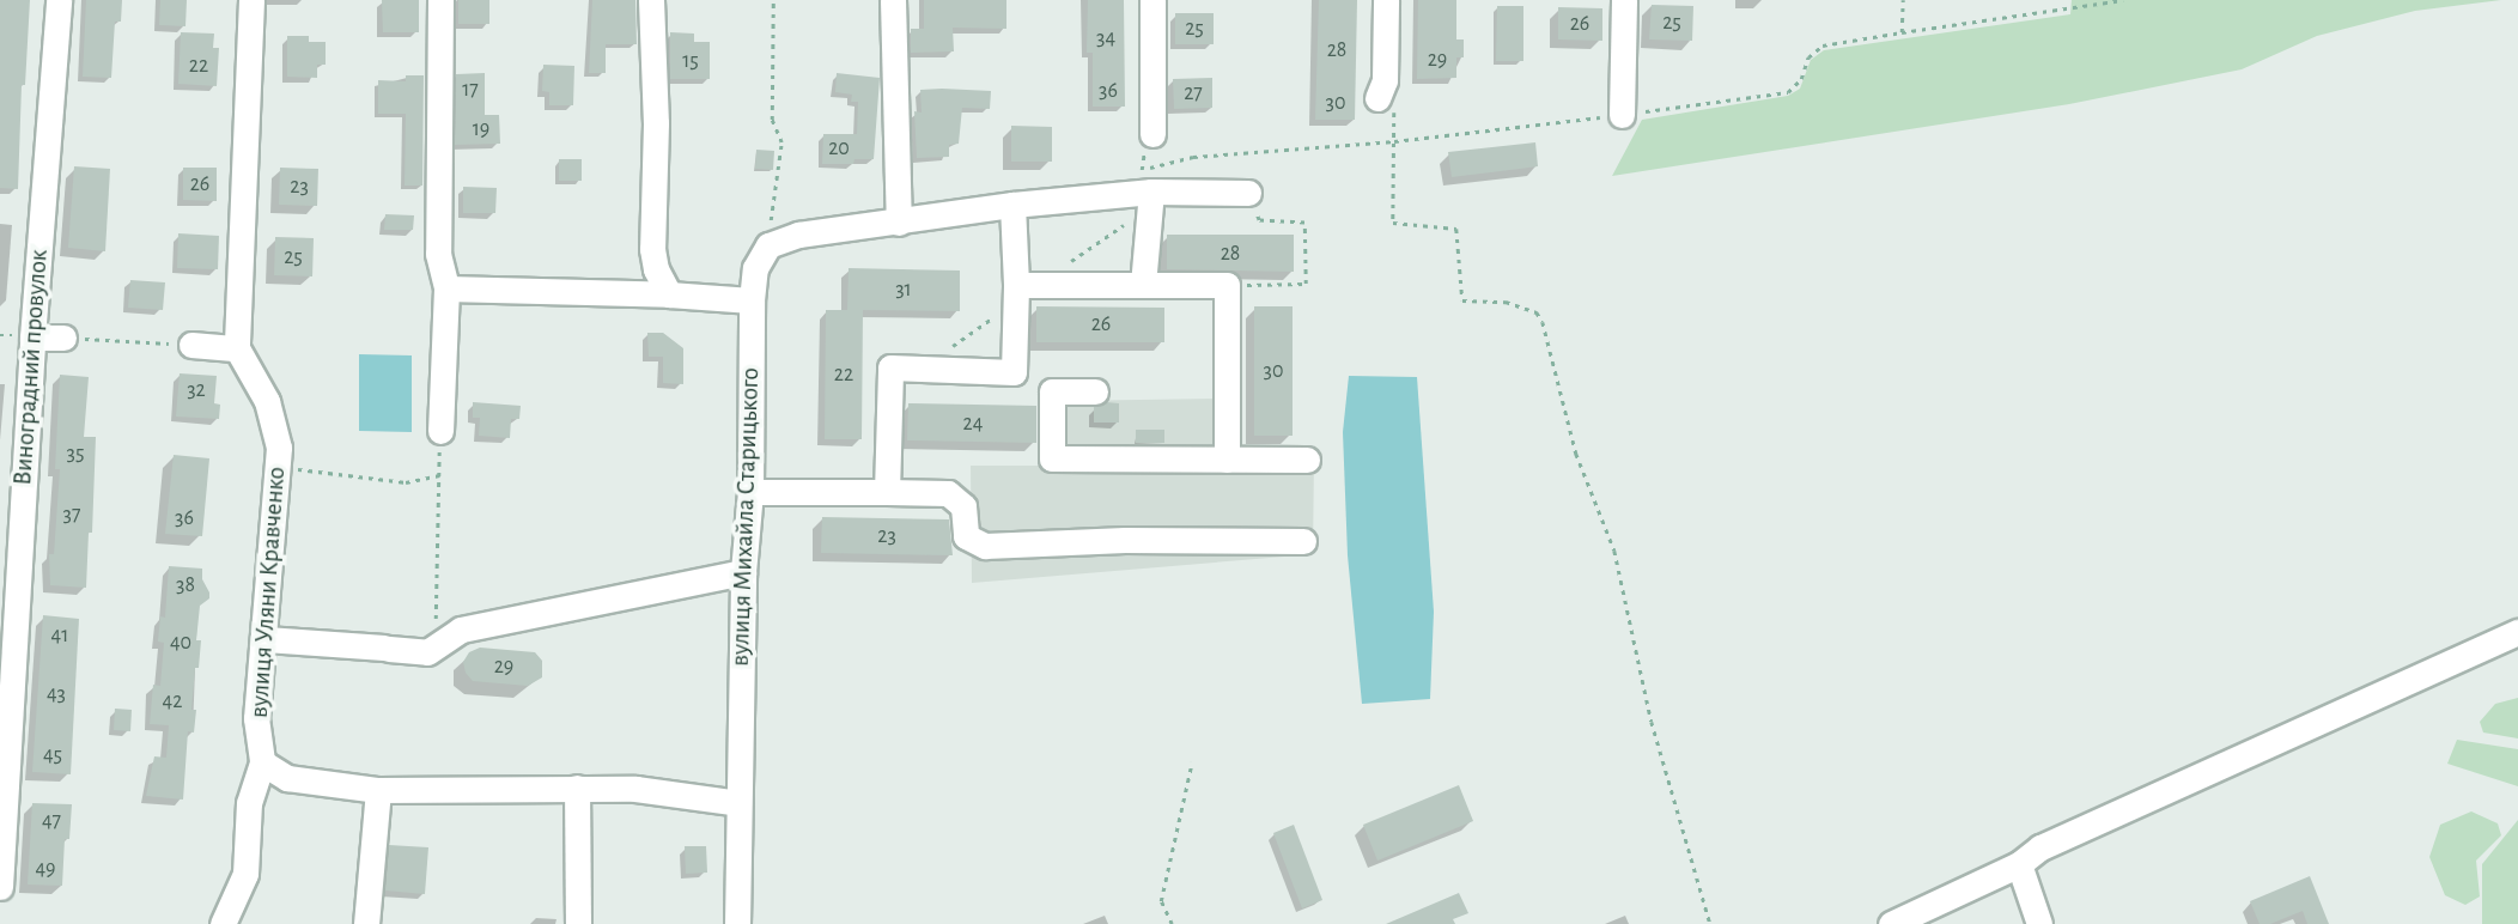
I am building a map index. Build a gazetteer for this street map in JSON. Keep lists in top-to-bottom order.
{
  "streets": {
    "street": ["Виноградний провулок", "вулиця Михайла Старицького", "вулиця Уляни Кравченко"]
  },
  "house_numbers": [
    "25",
    "26",
    "25",
    "34",
    "28",
    "29",
    "15",
    "22",
    "17",
    "36",
    "27",
    "30",
    "19",
    "20",
    "26",
    "23",
    "28",
    "25",
    "31",
    "26",
    "30",
    "22",
    "32",
    "24",
    "35",
    "37",
    "36",
    "23",
    "38",
    "41",
    "40",
    "29",
    "43",
    "42",
    "45",
    "47",
    "49"
  ]
}
